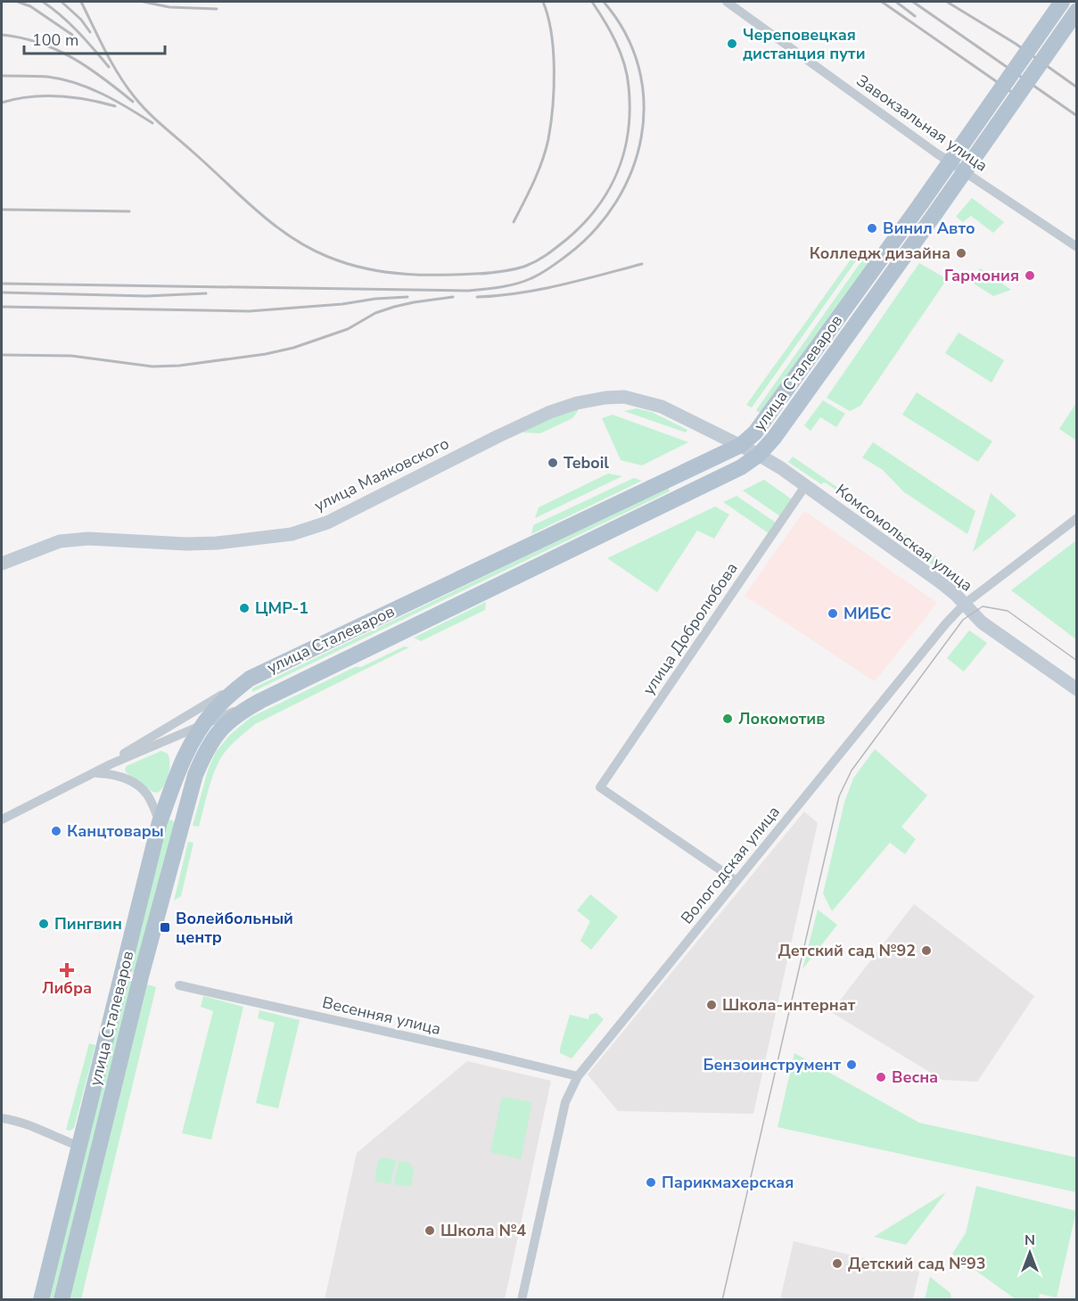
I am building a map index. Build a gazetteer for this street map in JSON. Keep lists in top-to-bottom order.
{
  "streets": {
    "main road": ["улица Сталеваров", "улица Маяковского", "Комсомольская улица"],
    "street": [
      "Завокзальная улица",
      "улица Добролюбова",
      "Вологодская улица",
      "Весенняя улица"
    ]
  },
  "crossings": [
    ["улица Сталеваров", "улица Маяковского"],
    ["улица Сталеваров", "Комсомольская улица"],
    ["улица Маяковского", "Комсомольская улица"],
    ["Комсомольская улица", "улица Добролюбова"],
    ["Комсомольская улица", "Вологодская улица"],
    ["улица Добролюбова", "Вологодская улица"],
    ["Вологодская улица", "Весенняя улица"]
  ],
  "places": {
    "other": [
      "Череповецкая дистанция пути",
      "Винил Авто",
      "Колледж дизайна",
      "Гармония",
      "Teboil",
      "ЦМР-1",
      "МИБС",
      "Локомотив",
      "Канцтовары",
      "Пингвин",
      "Детский сад №92",
      "Школа-интернат",
      "Бензоинструмент",
      "Весна",
      "Парикмахерская",
      "Школа №4",
      "Детский сад №93"
    ],
    "transit": ["Волейбольный центр"],
    "health": ["Либра"]
  },
  "scale_bar": "100 m",
  "north": "top"
}
